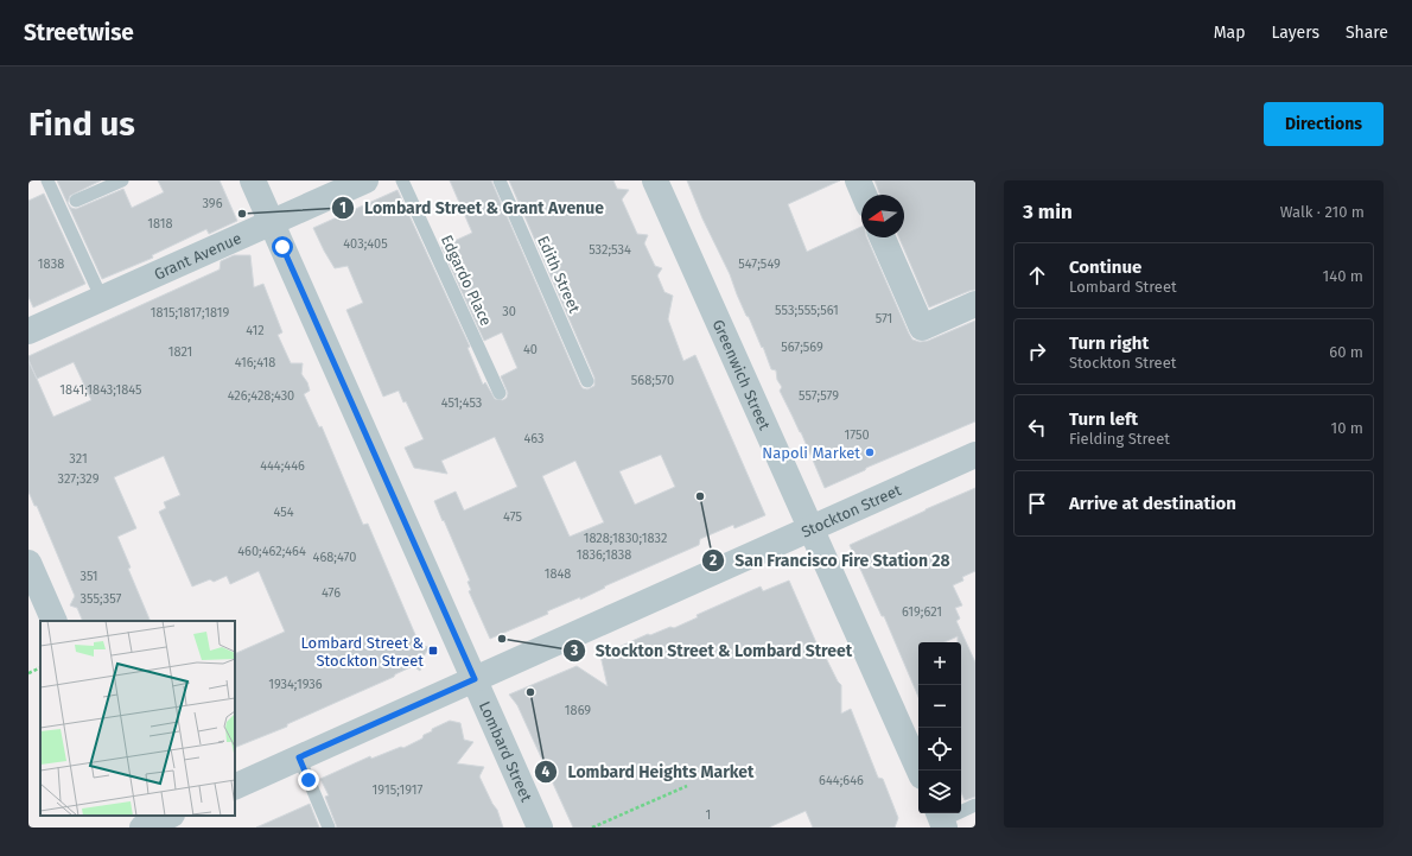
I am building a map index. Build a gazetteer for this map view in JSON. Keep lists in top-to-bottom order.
{
  "streets": {
    "street": [
      "Grant Avenue",
      "Greenwich Street",
      "Stockton Street",
      "Lombard Street"
    ],
    "lane": ["Edith Street", "Edgardo Place"]
  },
  "crossings": [
    ["Grant Avenue", "Lombard Street"],
    ["Greenwich Street", "Stockton Street"],
    ["Stockton Street", "Lombard Street"]
  ],
  "places": {
    "other": [
      "Lombard Street & Grant Avenue",
      "Napoli Market",
      "San Francisco Fire Station 28",
      "Stockton Street & Lombard Street",
      "Lombard Heights Market"
    ],
    "transit": ["Lombard Street & Stockton Street"]
  },
  "house_numbers": [
    "396",
    "1818",
    "403;405",
    "532;534",
    "1838",
    "547;549",
    "553;555;561",
    "30",
    "1815;1817;1819",
    "571",
    "412",
    "567;569",
    "40",
    "1821",
    "416;418",
    "568;570",
    "1841;1843;1845",
    "426;428;430",
    "557;579",
    "451;453",
    "1750",
    "463",
    "321",
    "444;446",
    "327;329",
    "454",
    "475",
    "1828;1830;1832",
    "460;462;464",
    "1836;1838",
    "468;470",
    "1848",
    "351",
    "476",
    "355;357",
    "619;621",
    "1934;1936",
    "1869",
    "644;646",
    "1915;1917",
    "1"
  ],
  "north": "left",
  "page": {
    "header": "Streetwise",
    "nav": ["Map", "Layers", "Share"],
    "buttons": "Directions",
    "title": "Find us",
    "heading": ["3 min", "Walk · 210 m"],
    "list": [
      ["Continue", "Lombard Street", "140 m"],
      ["Turn right", "Stockton Street", "60 m"],
      ["Turn left", "Fielding Street", "10 m"],
      "Arrive at destination"
    ],
    "map_buttons": ["+", "−"]
  }
}
